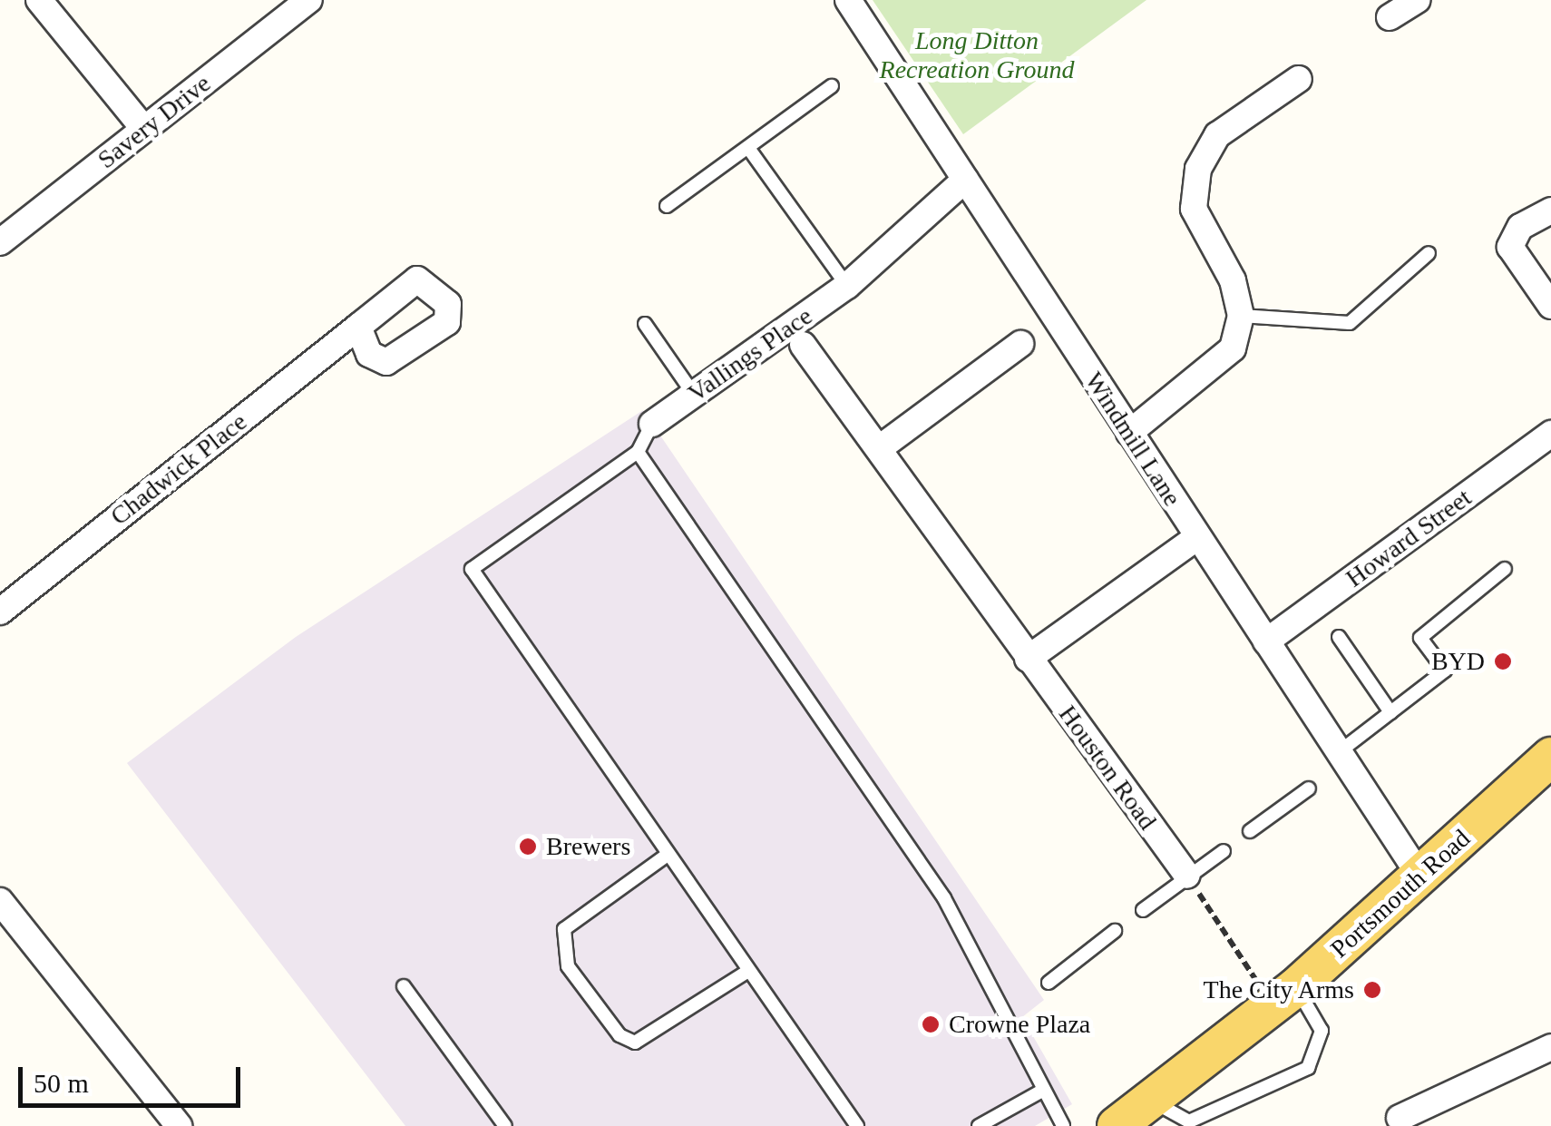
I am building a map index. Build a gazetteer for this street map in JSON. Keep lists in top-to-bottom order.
{
  "streets": {
    "main road": ["Portsmouth Road"],
    "street": [
      "Savery Drive",
      "Vallings Place",
      "Windmill Lane",
      "Chadwick Place",
      "Howard Street",
      "Houston Road"
    ]
  },
  "crossings": [
    ["Vallings Place", "Windmill Lane"],
    ["Windmill Lane", "Howard Street"],
    ["Windmill Lane", "Portsmouth Road"]
  ],
  "parks": ["Long Ditton Recreation Ground"],
  "places": [
    "BYD",
    "Brewers",
    "The City Arms",
    "Crowne Plaza"
  ],
  "scale_bar": "50 m"
}
